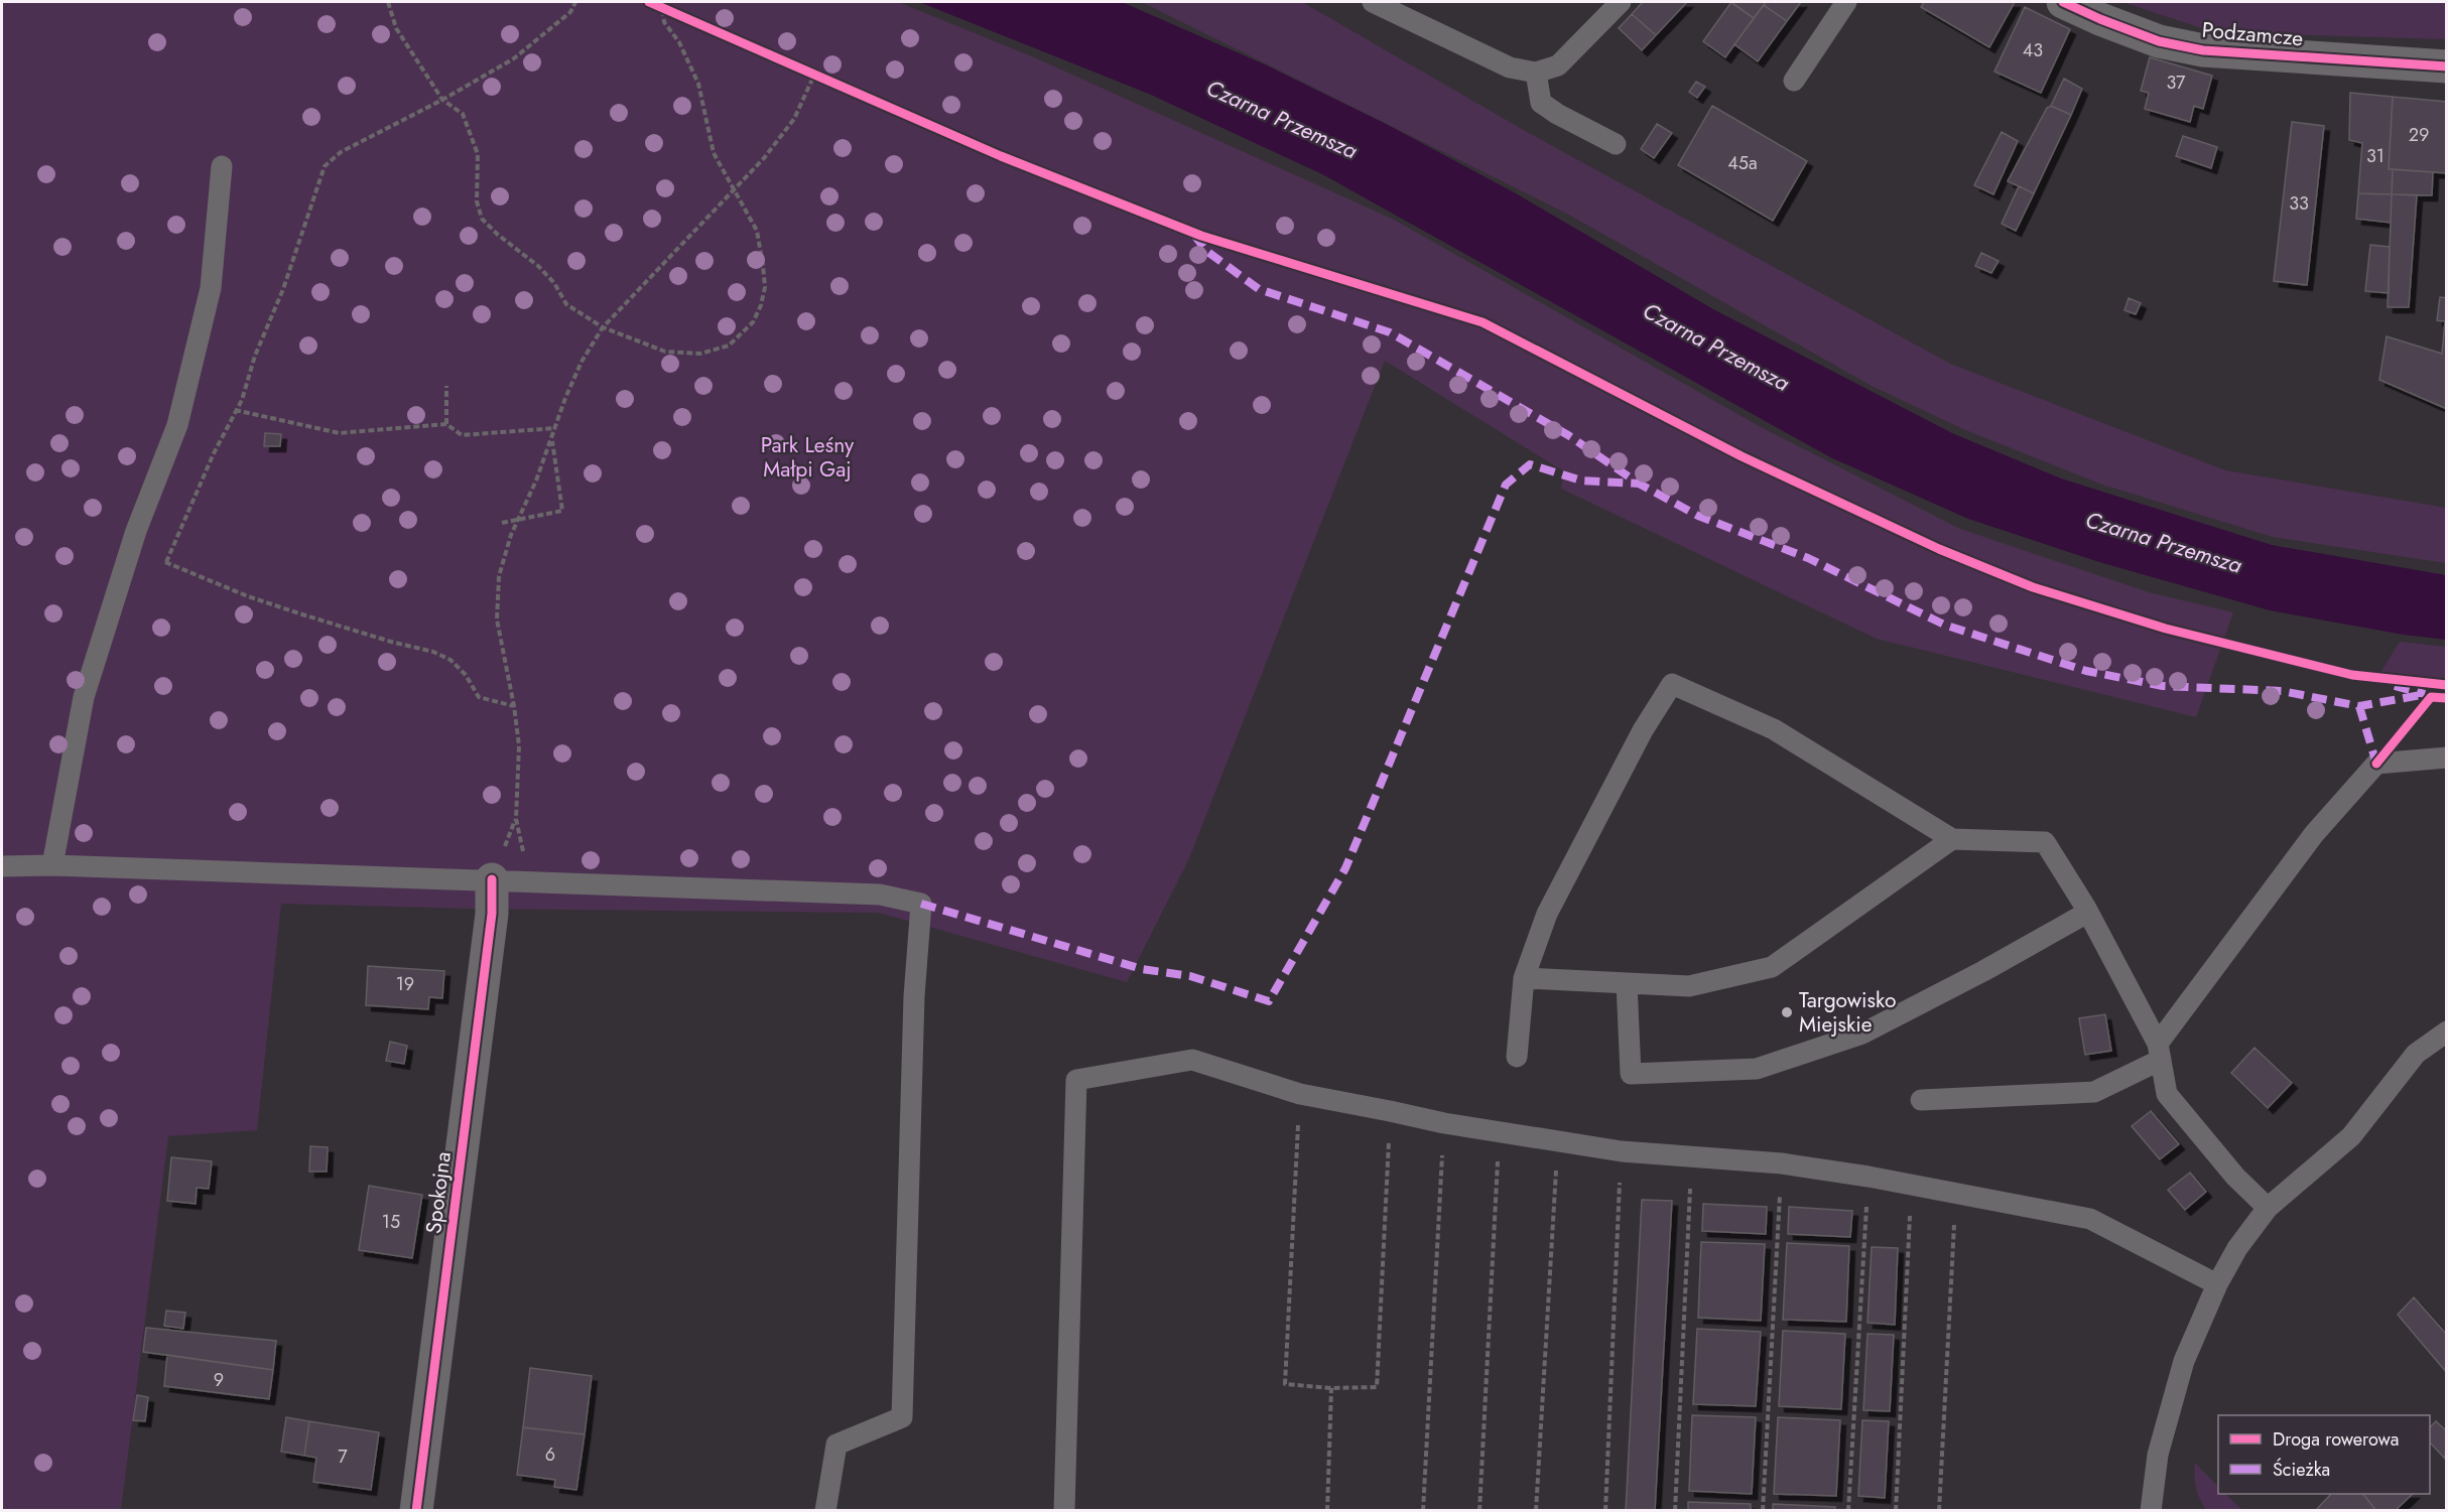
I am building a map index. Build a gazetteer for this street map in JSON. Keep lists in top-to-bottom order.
{
  "streets": {
    "street": ["Podzamcze", "Spokojna"]
  },
  "water": ["Czarna Przemsza"],
  "parks": ["Park Leśny Małpi Gaj"],
  "places": ["Targowisko Miejskie"],
  "house_numbers": [
    "43",
    "37",
    "29",
    "31",
    "45a",
    "33",
    "19",
    "15",
    "9",
    "6",
    "7"
  ],
  "legend": ["Droga rowerowa", "Ścieżka"]
}
